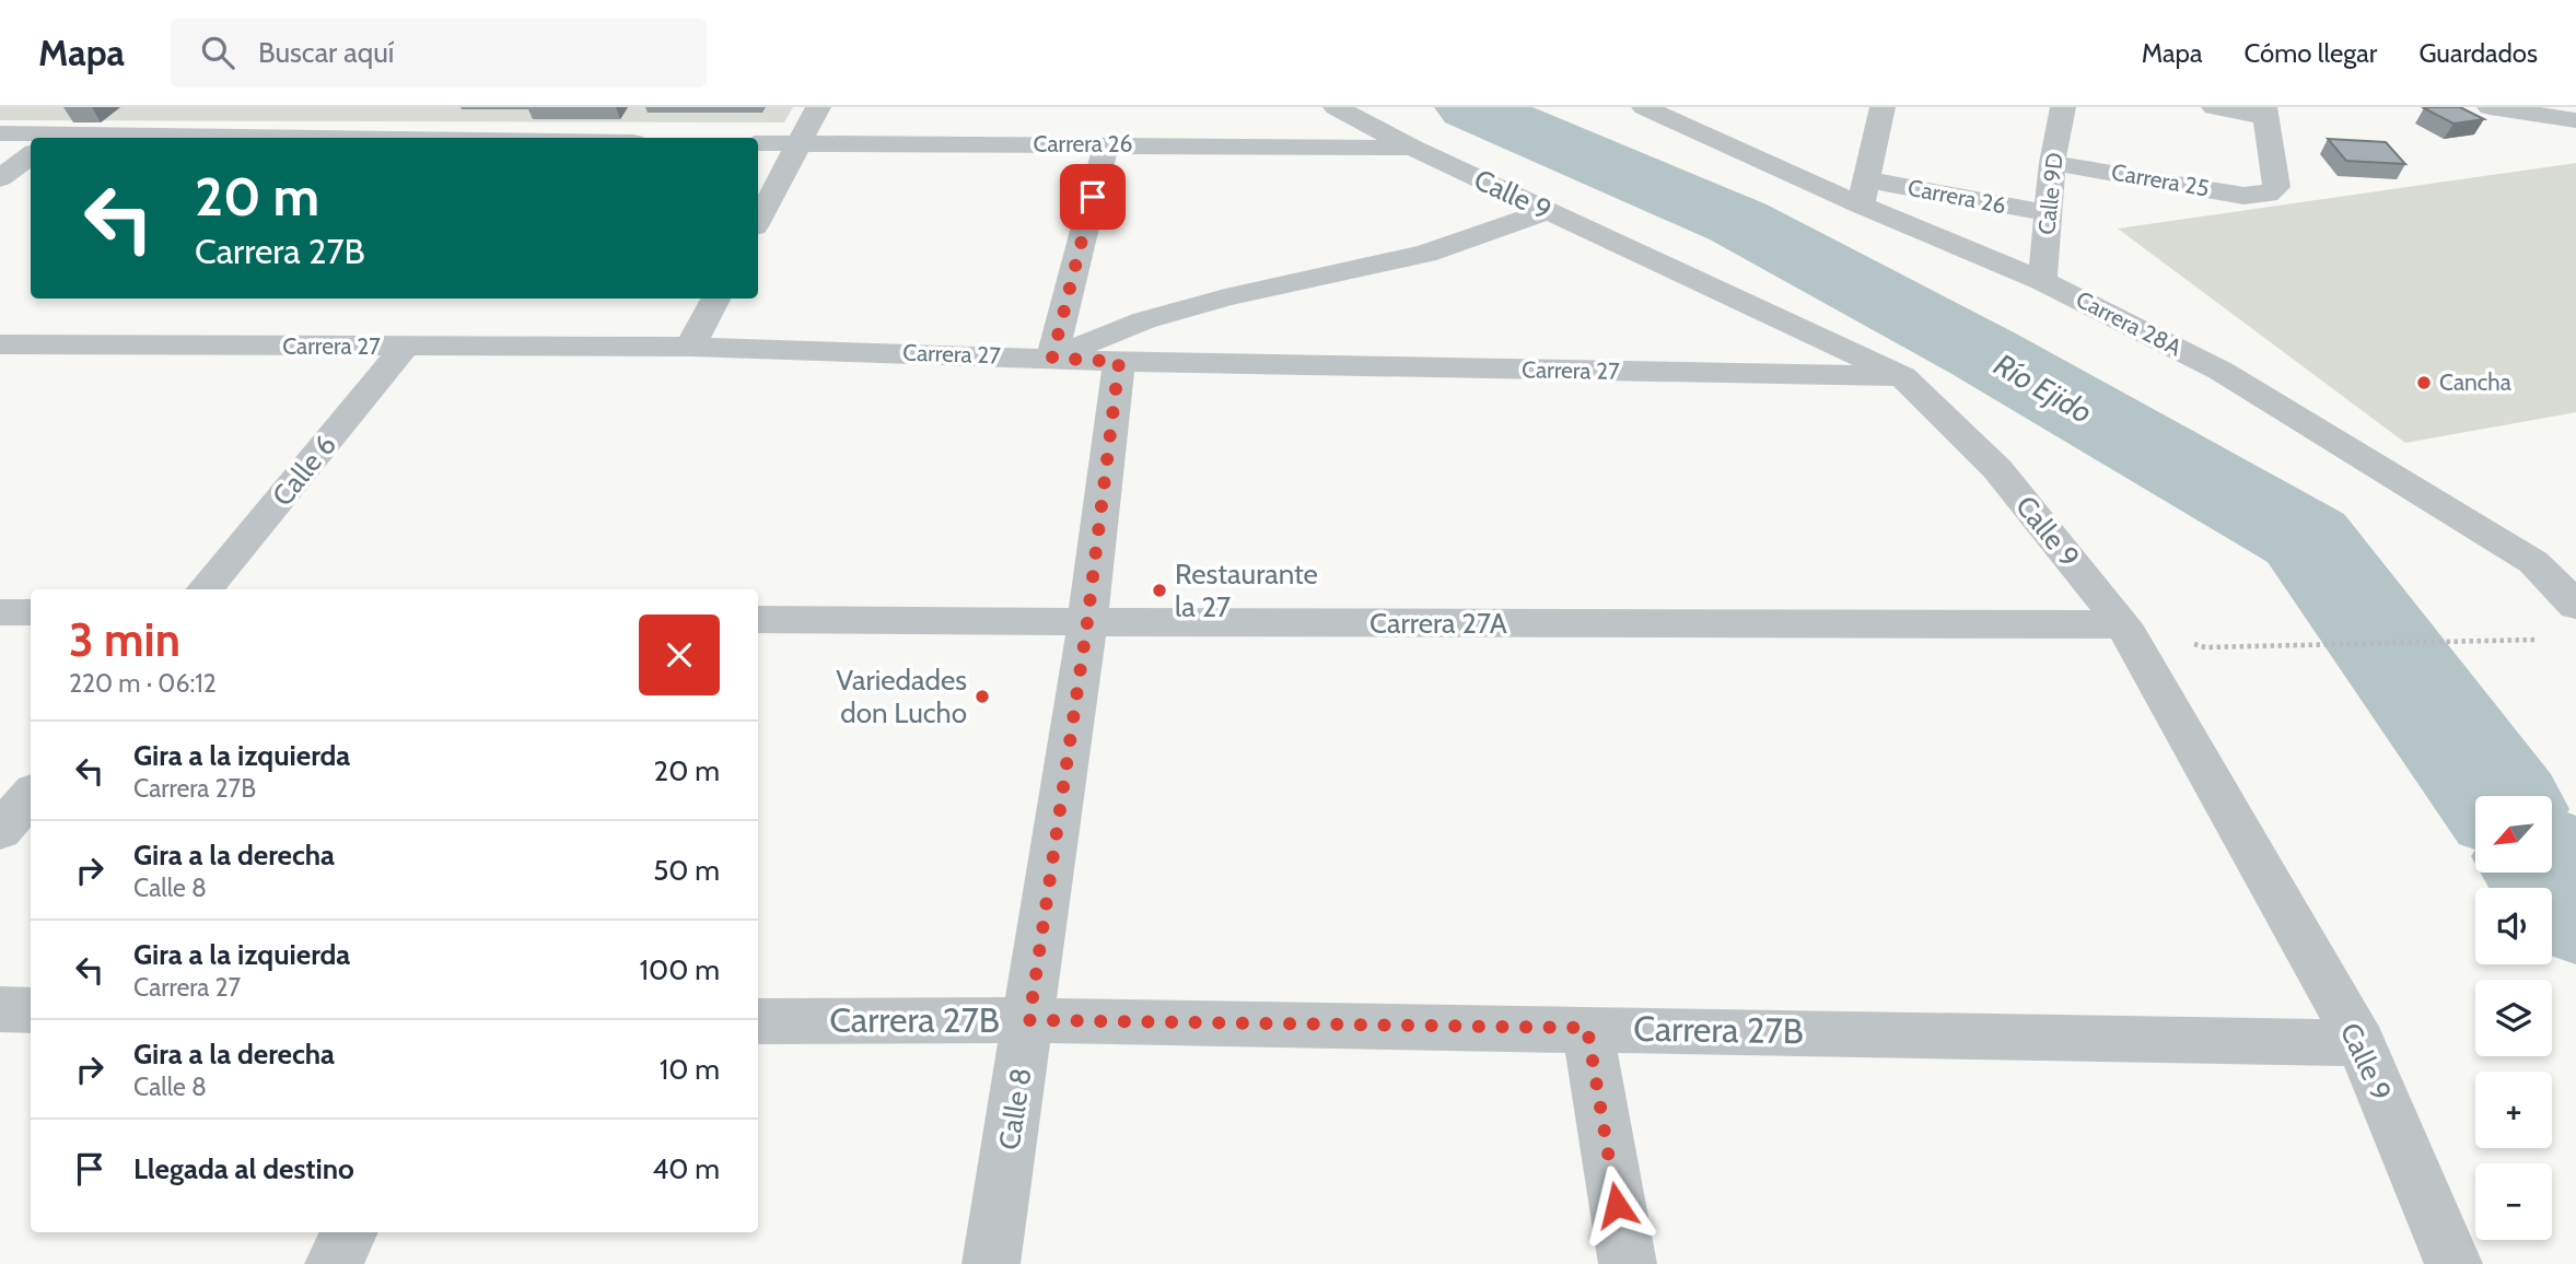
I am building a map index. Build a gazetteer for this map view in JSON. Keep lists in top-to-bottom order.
{
  "streets": {
    "street": [
      "Carrera 26",
      "Carrera 25",
      "Calle 9D",
      "Calle 9",
      "Carrera 28A",
      "Carrera 27",
      "Calle 6",
      "Carrera 27A",
      "Carrera 27B",
      "Calle 8"
    ]
  },
  "crossings": [
    ["Carrera 26", "Calle 9D"],
    ["Carrera 26", "Calle 9"],
    ["Carrera 26", "Carrera 28A"],
    ["Carrera 25", "Calle 9D"],
    ["Calle 9D", "Carrera 28A"],
    ["Calle 9", "Carrera 27"],
    ["Calle 9", "Carrera 27A"],
    ["Calle 9", "Carrera 27B"],
    ["Carrera 27", "Calle 6"],
    ["Carrera 27", "Calle 8"],
    ["Carrera 27A", "Calle 8"],
    ["Carrera 27B", "Calle 8"]
  ],
  "water": ["Río Ejido"],
  "places": ["Cancha", "Restaurante la 27", "Variedades don Lucho"],
  "north": "bottom left",
  "page": {
    "header": "Mapa",
    "search": "Buscar aquí",
    "nav": ["Mapa", "Cómo llegar", "Guardados"],
    "turn": ["20 m", "Carrera 27B"],
    "heading": ["3 min", "220 m · 06:12"],
    "list": [
      {
        "name": "Gira a la izquierda",
        "note": "Carrera 27B",
        "value": "20 m"
      },
      {
        "name": "Gira a la derecha",
        "note": "Calle 8",
        "value": "50 m"
      },
      {
        "name": "Gira a la izquierda",
        "note": "Carrera 27",
        "value": "100 m"
      },
      {
        "name": "Gira a la derecha",
        "note": "Calle 8",
        "value": "10 m"
      },
      {
        "name": "Llegada al destino",
        "value": "40 m"
      }
    ],
    "map_buttons": ["+", "−"]
  }
}
